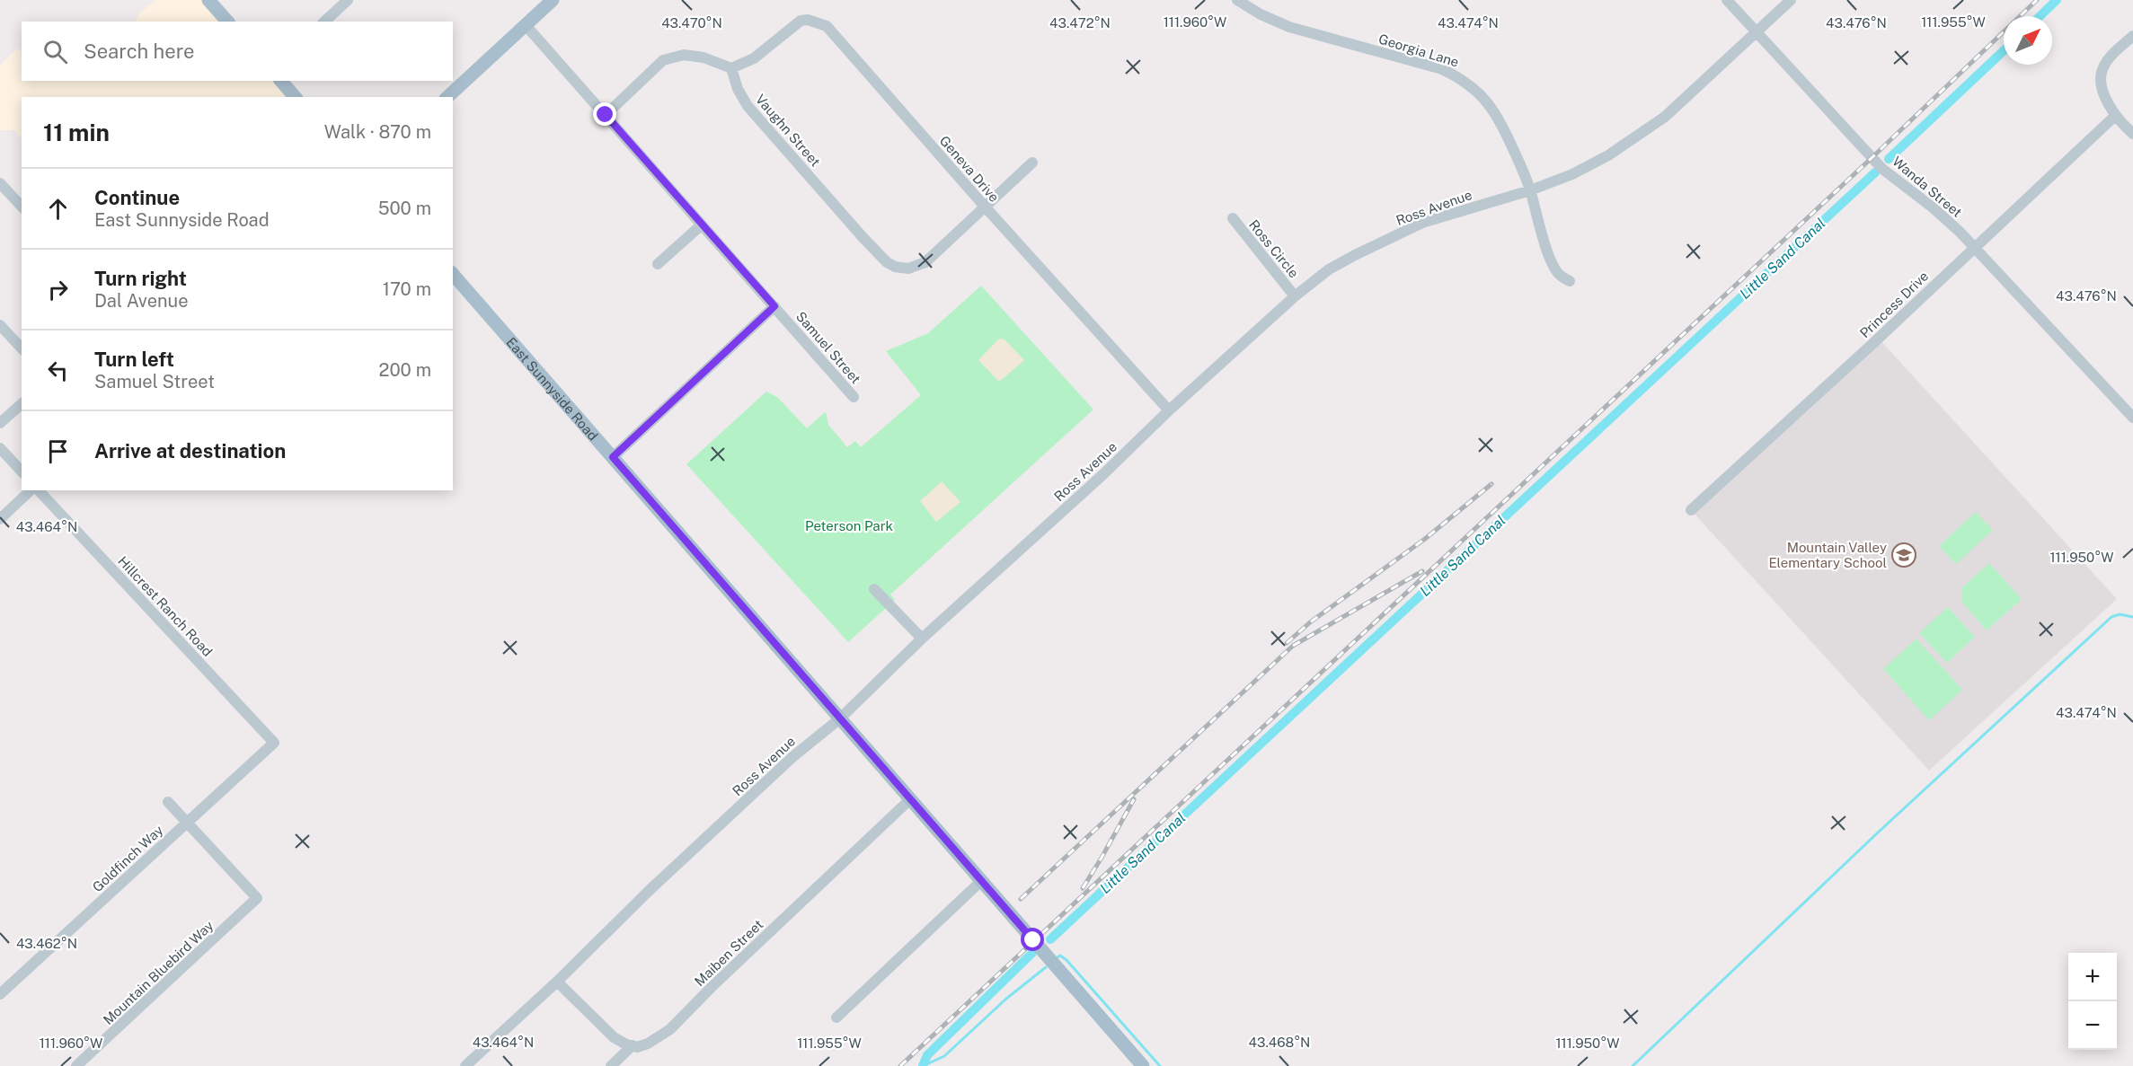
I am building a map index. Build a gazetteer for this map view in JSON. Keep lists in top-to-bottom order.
{
  "streets": {
    "main road": ["East Sunnyside Road"],
    "street": [
      "Georgia Lane",
      "Vaughn Street",
      "Geneva Drive",
      "Wanda Street",
      "Ross Avenue",
      "Ross Circle",
      "Princess Drive",
      "Samuel Street",
      "Hillcrest Ranch Road",
      "Goldfinch Way",
      "Maiben Street",
      "Mountain Bluebird Way"
    ]
  },
  "crossings": [
    ["Georgia Lane", "Ross Avenue"],
    ["Vaughn Street", "Geneva Drive"],
    ["Geneva Drive", "Ross Avenue"],
    ["Wanda Street", "Ross Avenue"],
    ["Wanda Street", "Princess Drive"],
    ["Ross Avenue", "Ross Circle"],
    ["Ross Avenue", "East Sunnyside Road"],
    ["East Sunnyside Road", "Maiben Street"],
    ["Hillcrest Ranch Road", "Goldfinch Way"],
    ["Goldfinch Way", "Mountain Bluebird Way"]
  ],
  "water": ["Little Sand Canal"],
  "parks": ["Peterson Park"],
  "places": {
    "school or university": ["Mountain Valley Elementary School"]
  },
  "north": "top right",
  "page": {
    "search": "Search here",
    "heading": ["11 min", "Walk · 870 m"],
    "list": [
      ["Continue", "East Sunnyside Road", "500 m"],
      ["Turn right", "Dal Avenue", "170 m"],
      ["Turn left", "Samuel Street", "200 m"],
      "Arrive at destination"
    ],
    "map_buttons": ["+", "−"]
  },
  "coordinates": [
    "111.960°W",
    "111.955°W",
    "43.470°N",
    "43.472°N",
    "43.476°N",
    "43.474°N",
    "43.464°N",
    "111.950°W",
    "43.462°N",
    "43.468°N"
  ]
}
